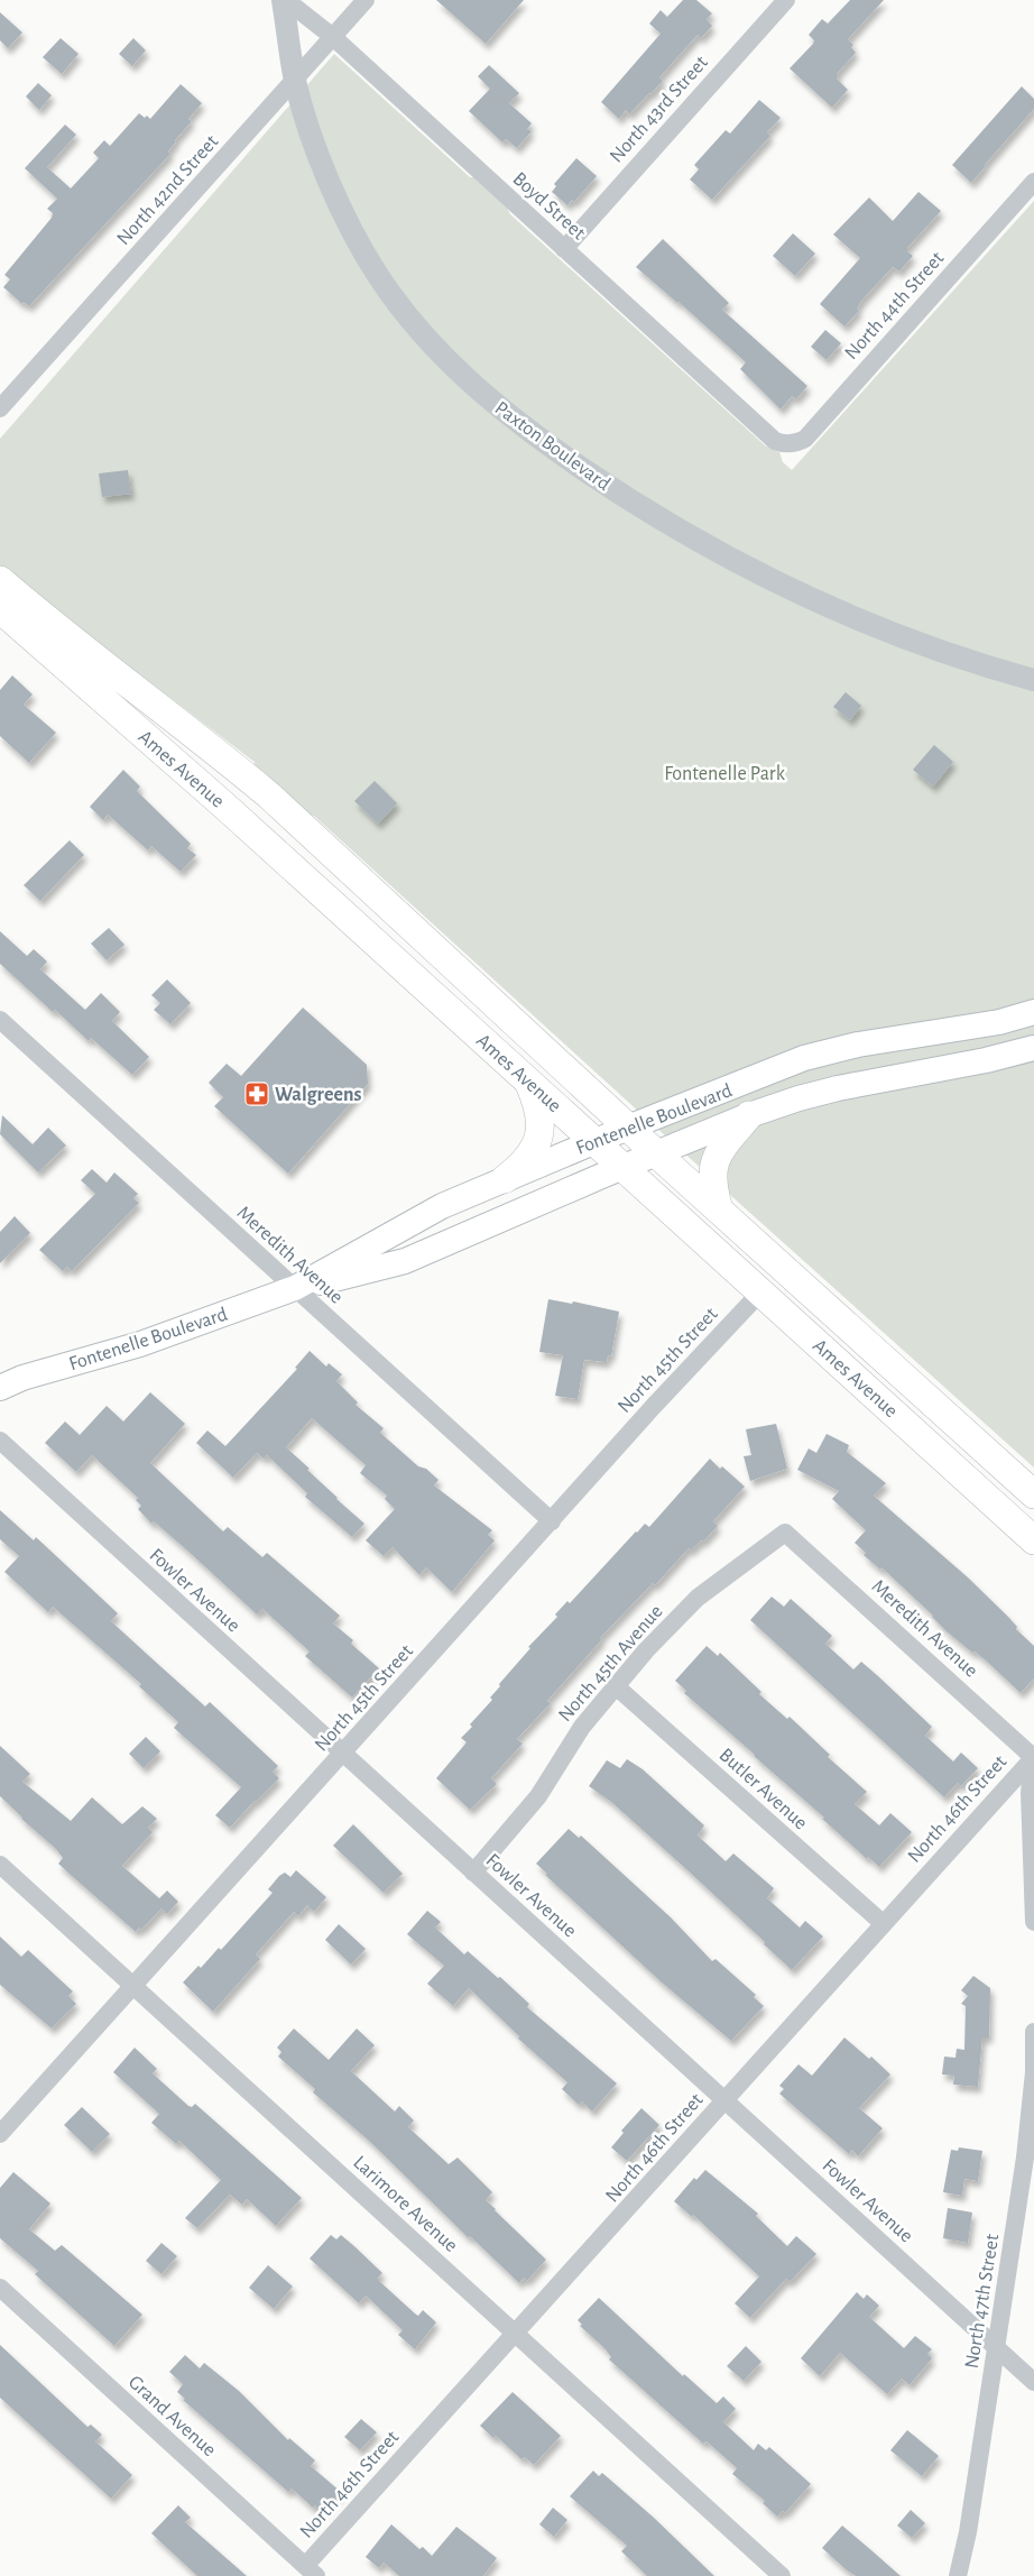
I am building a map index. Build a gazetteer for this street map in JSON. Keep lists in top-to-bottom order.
{
  "streets": {
    "main road": ["Ames Avenue", "Fontenelle Boulevard"],
    "street": [
      "North 43rd Street",
      "North 42nd Street",
      "Boyd Street",
      "North 44th Street",
      "Paxton Boulevard",
      "Meredith Avenue",
      "North 45th Street",
      "Fowler Avenue",
      "North 45th Avenue",
      "Butler Avenue",
      "North 46th Street",
      "Larimore Avenue",
      "North 47th Street",
      "Grand Avenue"
    ]
  },
  "crossings": [
    ["North 43rd Street", "Boyd Street"],
    ["North 42nd Street", "Boyd Street"],
    ["North 42nd Street", "Paxton Boulevard"],
    ["Boyd Street", "North 44th Street"],
    ["Boyd Street", "Paxton Boulevard"],
    ["Ames Avenue", "Fontenelle Boulevard"],
    ["Ames Avenue", "North 45th Street"],
    ["Fontenelle Boulevard", "Meredith Avenue"],
    ["Meredith Avenue", "North 45th Street"],
    ["Meredith Avenue", "North 45th Avenue"],
    ["Meredith Avenue", "North 46th Street"],
    ["North 45th Street", "Fowler Avenue"],
    ["North 45th Street", "Larimore Avenue"],
    ["Fowler Avenue", "North 45th Avenue"],
    ["Fowler Avenue", "North 46th Street"],
    ["Fowler Avenue", "North 47th Street"],
    ["North 45th Avenue", "Butler Avenue"],
    ["Butler Avenue", "North 46th Street"],
    ["North 46th Street", "Larimore Avenue"],
    ["North 46th Street", "Grand Avenue"]
  ],
  "parks": ["Fontenelle Park"],
  "places": {
    "pharmacy": ["Walgreens"]
  }
}
